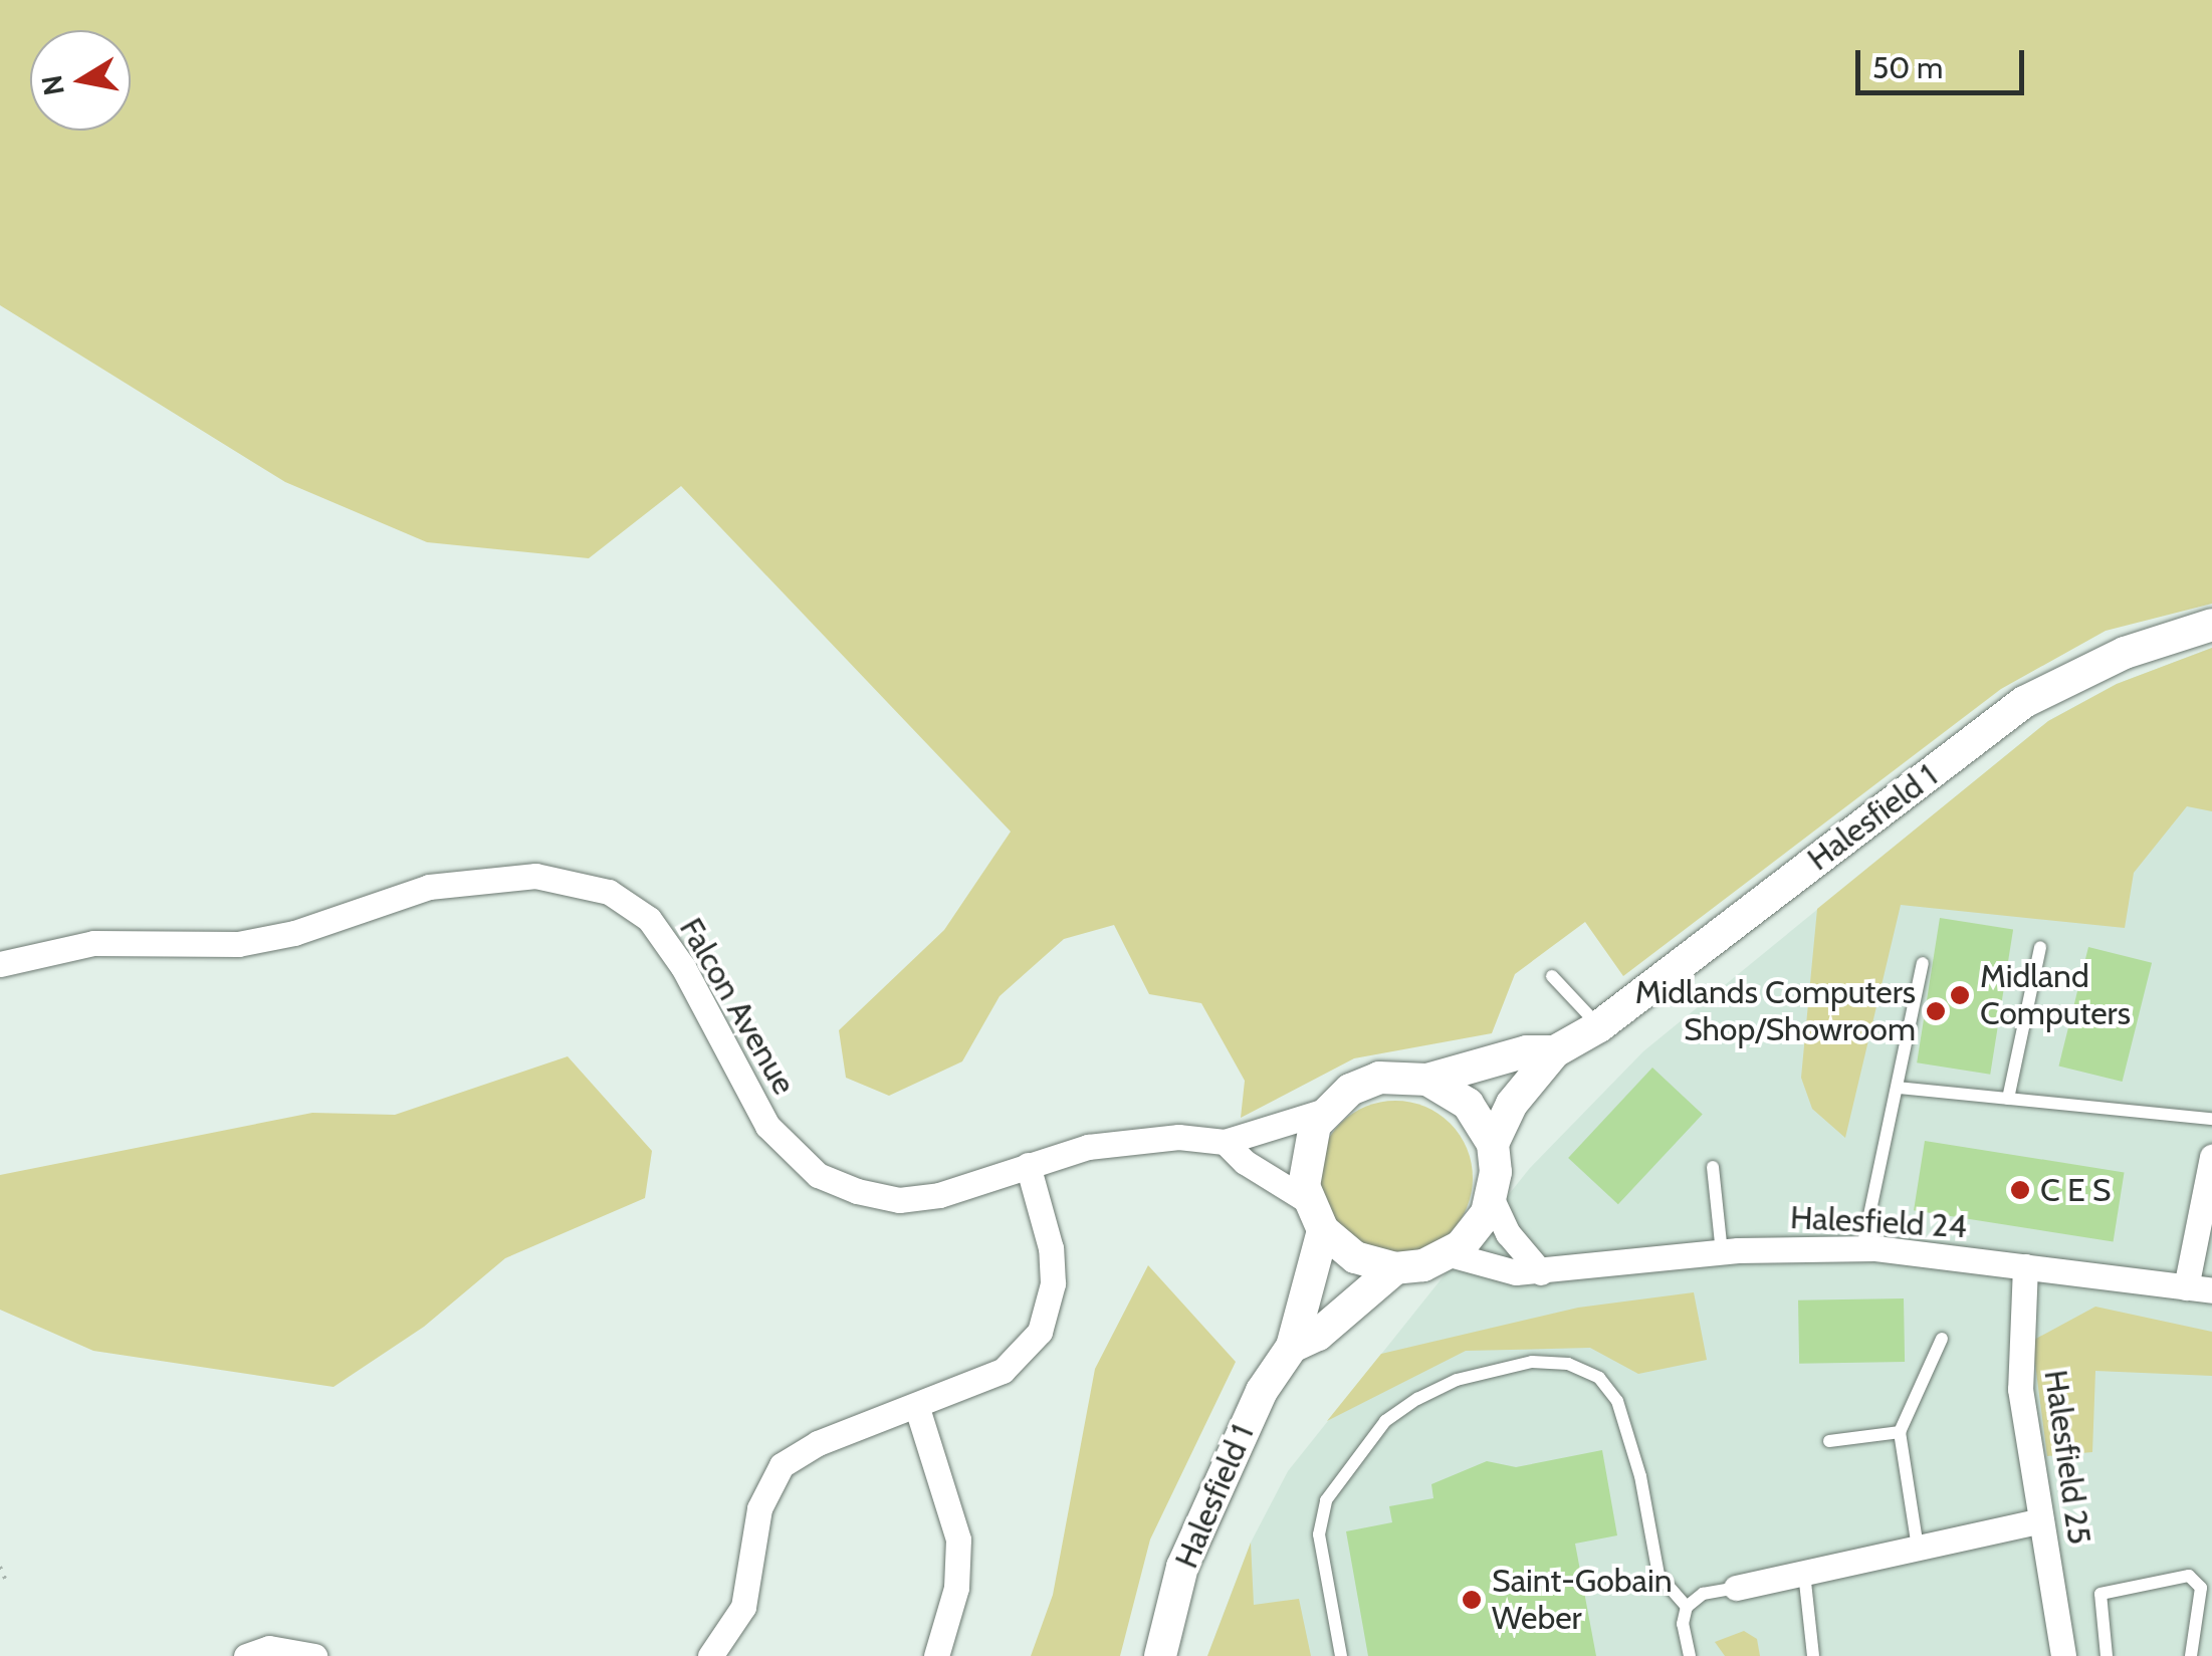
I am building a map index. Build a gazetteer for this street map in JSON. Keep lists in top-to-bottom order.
{
  "streets": {
    "street": [
      "Halesfield 1",
      "Falcon Avenue",
      "Halesfield 24",
      "Halesfield 25"
    ]
  },
  "crossings": [
    ["Halesfield 1", "Falcon Avenue"],
    ["Halesfield 1", "Halesfield 24"],
    ["Falcon Avenue", "Halesfield 24"],
    ["Halesfield 24", "Halesfield 25"]
  ],
  "places": [
    "Midland Computers",
    "Midlands Computers Shop/Showroom",
    "C E S",
    "Saint-Gobain Weber"
  ],
  "scale_bar": "50 m",
  "north": "left"
}
